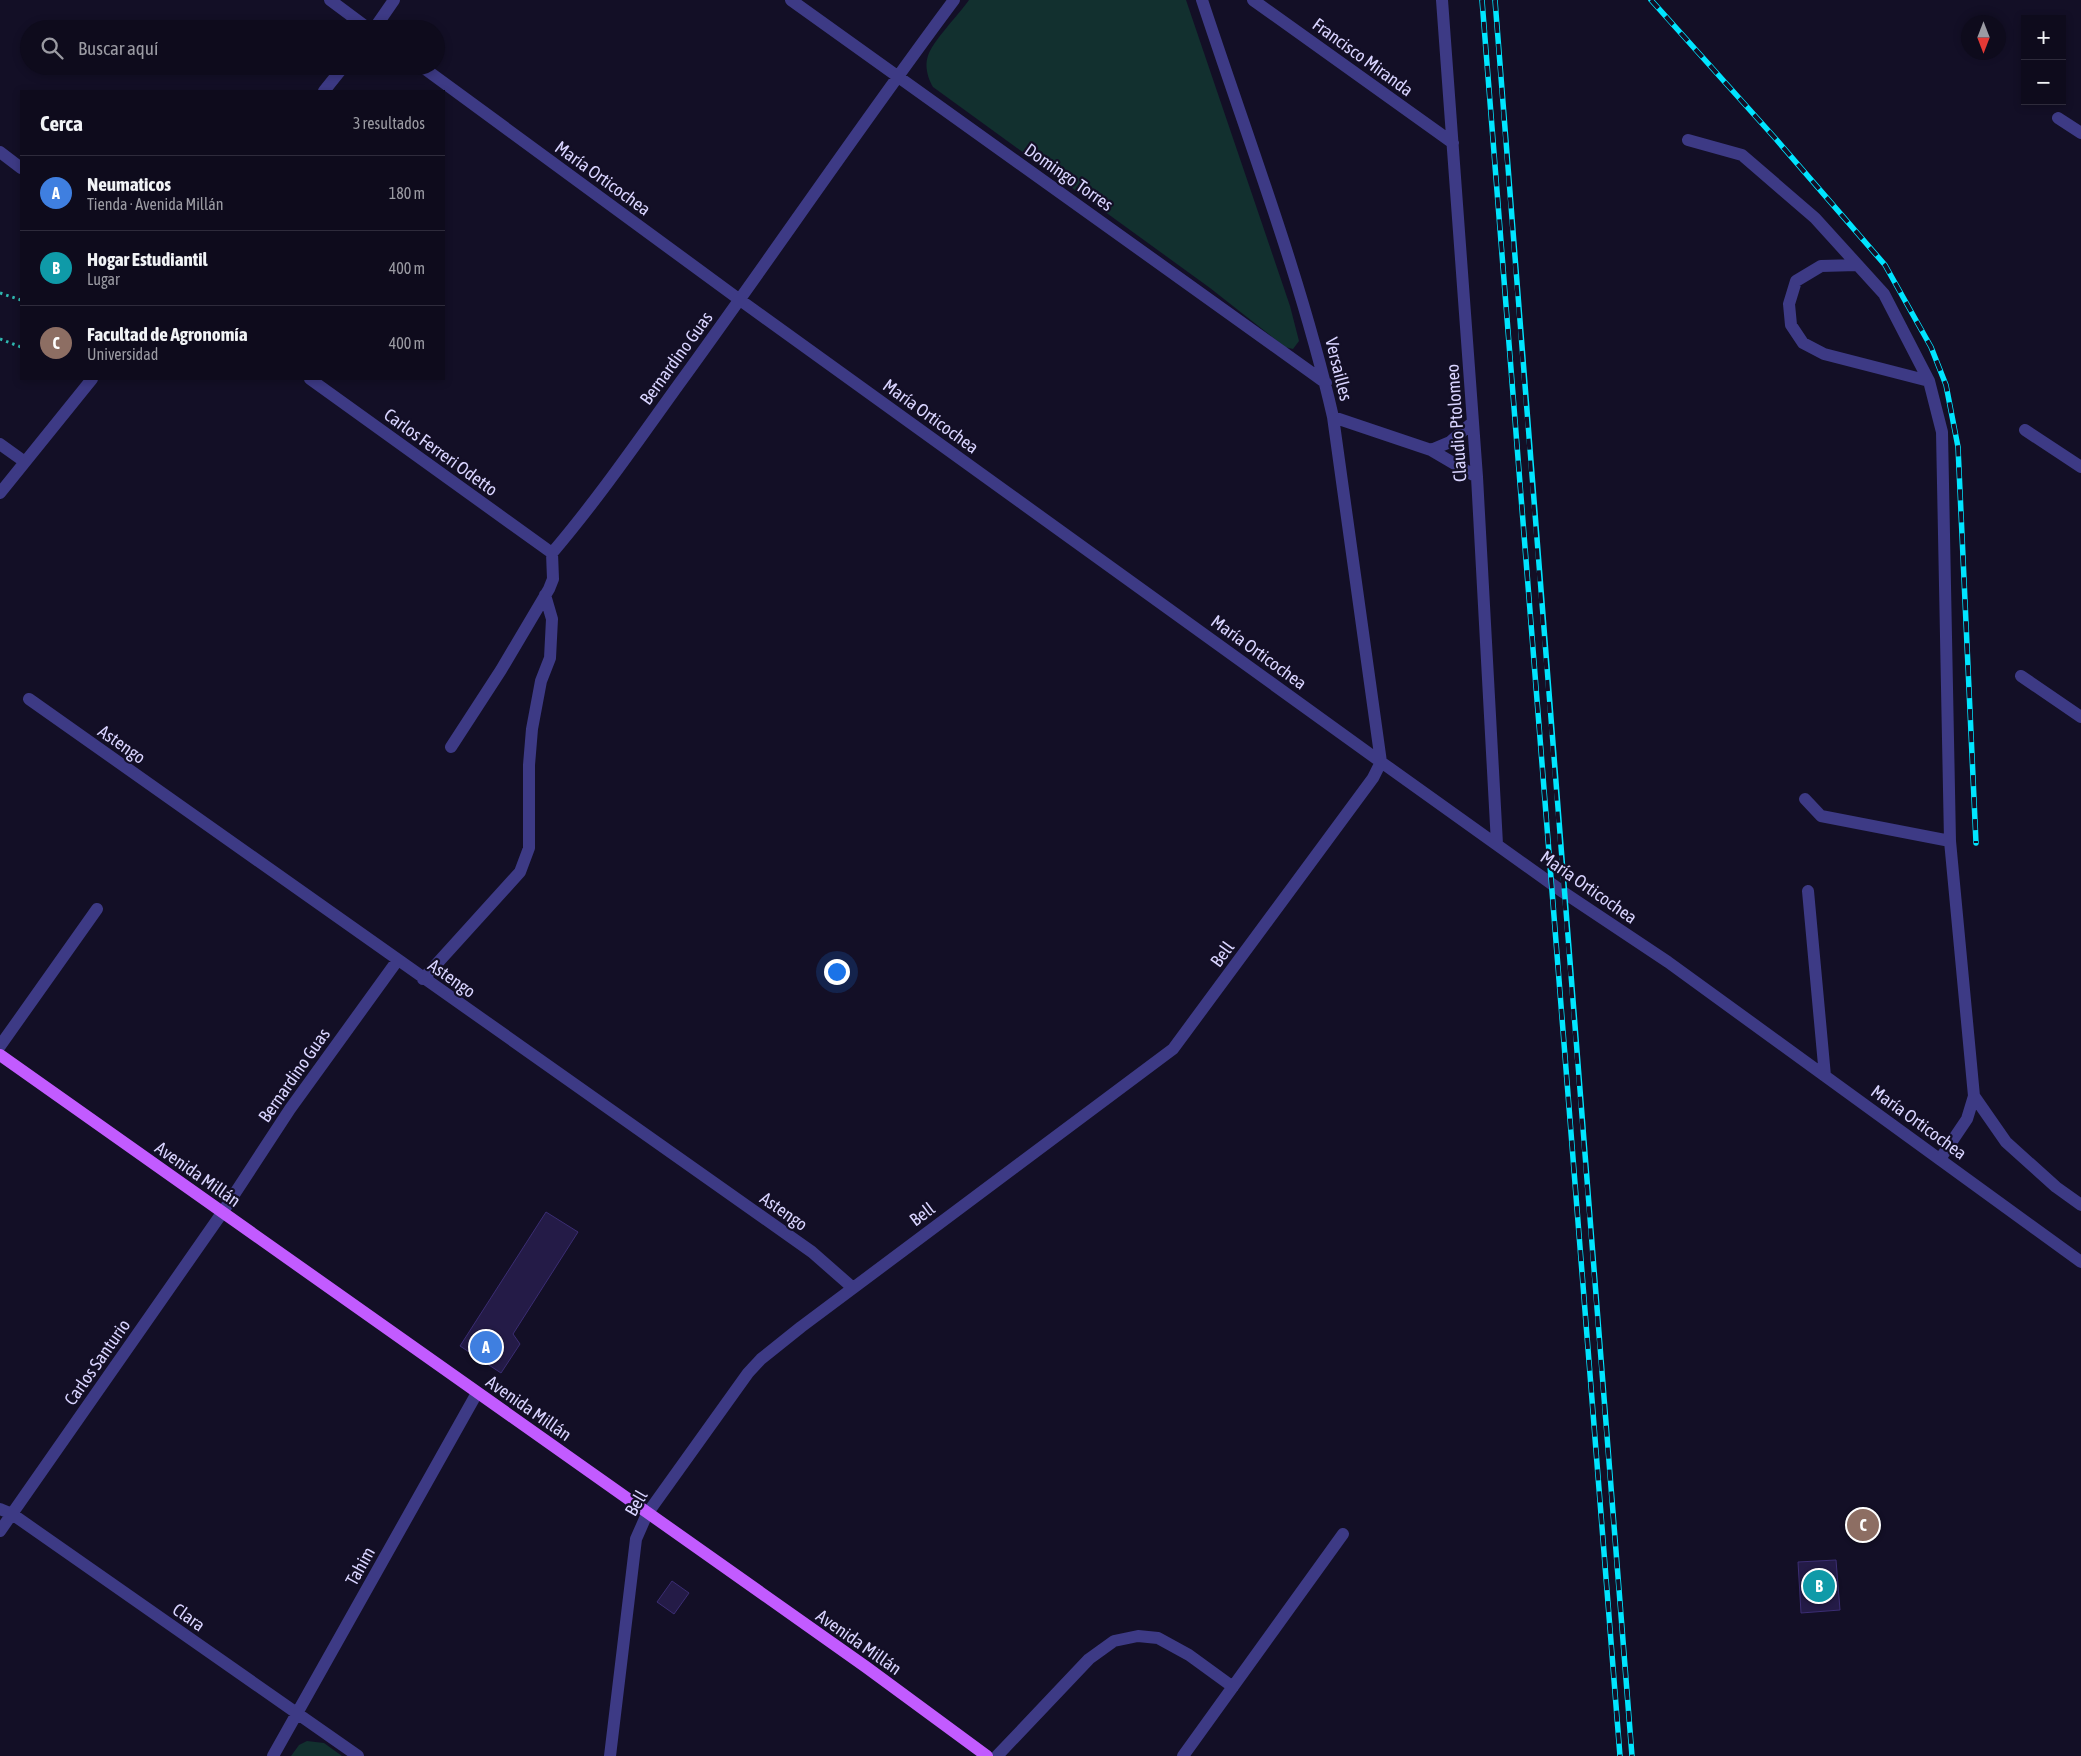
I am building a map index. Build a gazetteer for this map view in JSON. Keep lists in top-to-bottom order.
{
  "streets": {
    "main road": ["Avenida Millán"],
    "street": [
      "Francisco Miranda",
      "Domingo Torres",
      "María Orticochea",
      "Bernardino Guas",
      "Versailles",
      "Claudio Ptolomeo",
      "Carlos Ferreri Odetto",
      "Astengo",
      "Bell",
      "Carlos Santurio",
      "Tahim",
      "Clara"
    ]
  },
  "crossings": [
    ["Francisco Miranda", "Claudio Ptolomeo"],
    ["Domingo Torres", "Bernardino Guas"],
    ["Domingo Torres", "Versailles"],
    ["María Orticochea", "Bernardino Guas"],
    ["María Orticochea", "Versailles"],
    ["María Orticochea", "Claudio Ptolomeo"],
    ["María Orticochea", "Bell"],
    ["Bernardino Guas", "Carlos Ferreri Odetto"],
    ["Bernardino Guas", "Astengo"],
    ["Bernardino Guas", "Avenida Millán"],
    ["Bernardino Guas", "Carlos Santurio"],
    ["Versailles", "Bell"],
    ["Astengo", "Bell"],
    ["Bell", "Avenida Millán"],
    ["Avenida Millán", "Carlos Santurio"],
    ["Avenida Millán", "Tahim"],
    ["Carlos Santurio", "Clara"],
    ["Tahim", "Clara"]
  ],
  "north": "bottom",
  "page": {
    "map_buttons": ["+", "−"],
    "search": "Buscar aquí",
    "heading": ["Cerca", "3 resultados"],
    "list": [
      {
        "mark": "A",
        "name": "Neumaticos",
        "note": "Tienda · Avenida Millán",
        "value": "180 m"
      },
      {
        "mark": "B",
        "name": "Hogar Estudiantil",
        "note": "Lugar",
        "value": "400 m"
      },
      {
        "mark": "C",
        "name": "Facultad de Agronomía",
        "note": "Universidad",
        "value": "400 m"
      }
    ],
    "pins": ["A", "C", "B"]
  }
}
